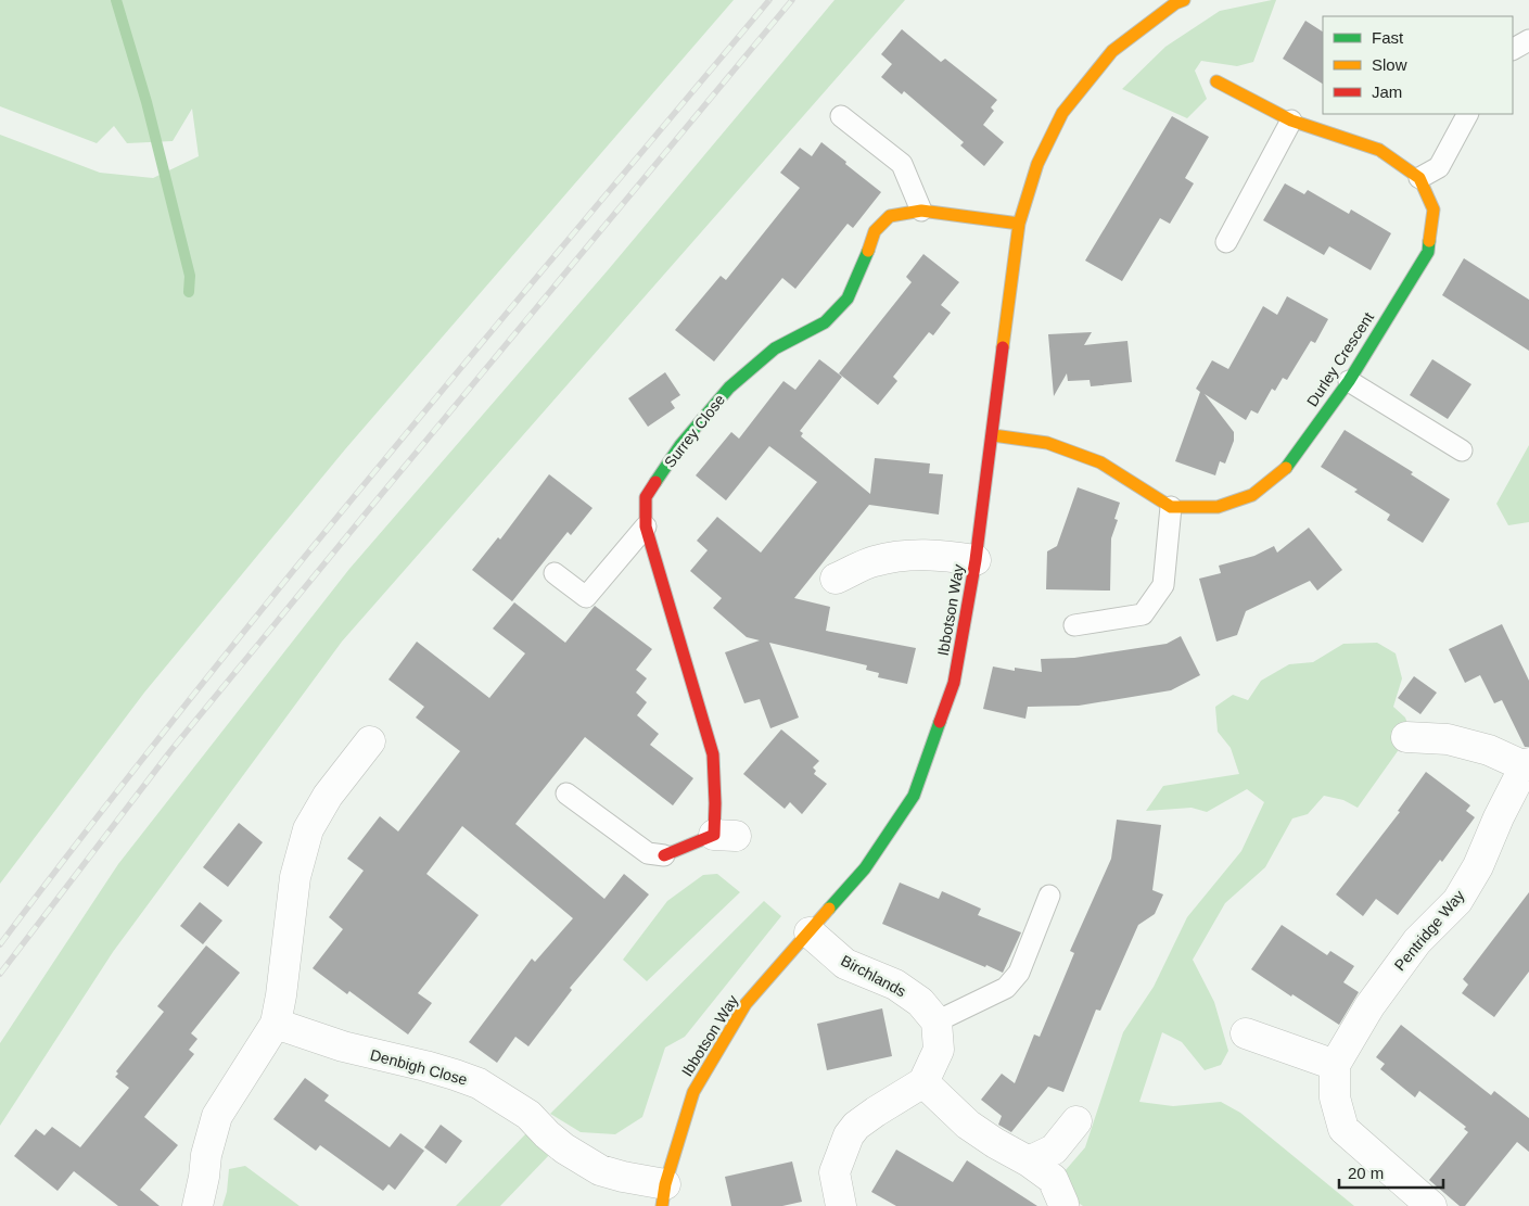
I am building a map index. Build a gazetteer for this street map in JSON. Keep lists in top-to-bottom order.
{
  "streets": {
    "street": [
      "Durley Crescent",
      "Surrey Close",
      "Ibbotson Way",
      "Pentridge Way",
      "Birchlands",
      "Denbigh Close"
    ]
  },
  "crossings": [
    ["Surrey Close", "Ibbotson Way"],
    ["Ibbotson Way", "Birchlands"],
    ["Ibbotson Way", "Denbigh Close"]
  ],
  "legend": ["Fast", "Slow", "Jam"],
  "scale_bar": "20 m"
}
